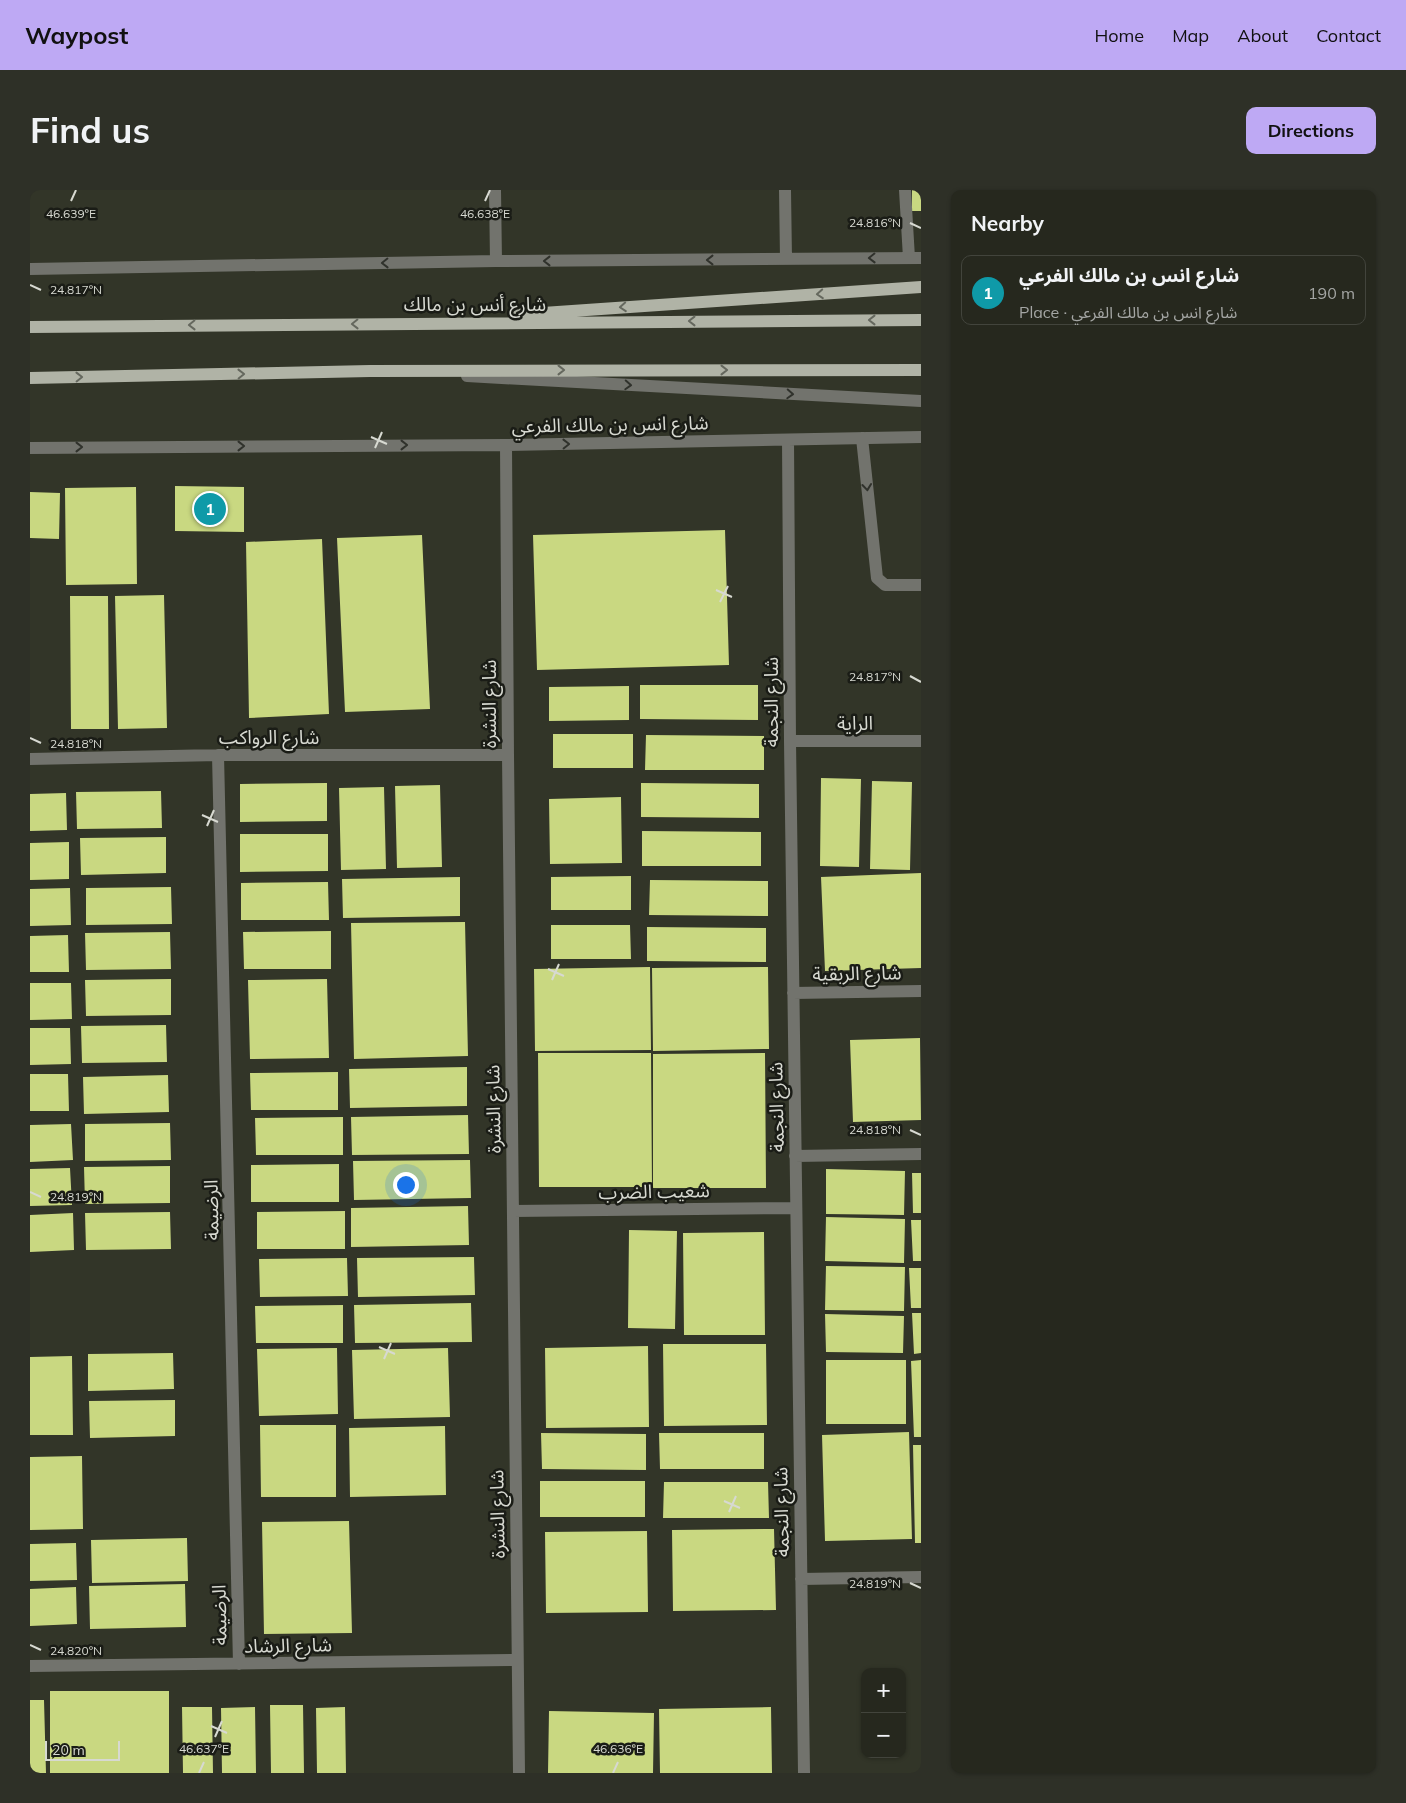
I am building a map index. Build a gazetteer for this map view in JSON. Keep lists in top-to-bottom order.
{
  "streets": {
    "main road": ["شارع أنس بن مالك"],
    "street": [
      "شارع انس بن مالك الفرعي",
      "شارع النجمة",
      "شارع النشرة",
      "الراية",
      "شارع الرواكب",
      "شارع الربقية",
      "شعيب الضرب",
      "الرضيمة",
      "شارع الرشاد"
    ]
  },
  "crossings": [
    ["شارع انس بن مالك الفرعي", "شارع النجمة"],
    ["شارع انس بن مالك الفرعي", "شارع النشرة"],
    ["شارع النجمة", "الراية"],
    ["شارع النجمة", "شارع الربقية"],
    ["شارع النجمة", "شعيب الضرب"],
    ["شارع النشرة", "شارع الرواكب"],
    ["شارع النشرة", "شعيب الضرب"],
    ["شارع النشرة", "شارع الرشاد"],
    ["شارع الرواكب", "الرضيمة"],
    ["الرضيمة", "شارع الرشاد"]
  ],
  "scale_bar": "20 m",
  "page": {
    "header": "Waypost",
    "nav": [
      "Home",
      "Map",
      "About",
      "Contact"
    ],
    "buttons": "Directions",
    "title": "Find us",
    "heading": "Nearby",
    "list": [
      {
        "mark": "1",
        "name": "شارع انس بن مالك الفرعي",
        "note": "Place · شارع انس بن مالك الفرعي",
        "value": "190 m"
      }
    ],
    "pins": "1",
    "map_buttons": ["+", "−"],
    "scale": "20 m"
  },
  "coordinates": [
    "46.638°E",
    "46.639°E",
    "24.816°N",
    "24.817°N",
    "24.818°N",
    "24.819°N",
    "24.820°N",
    "46.637°E",
    "46.636°E"
  ]
}
